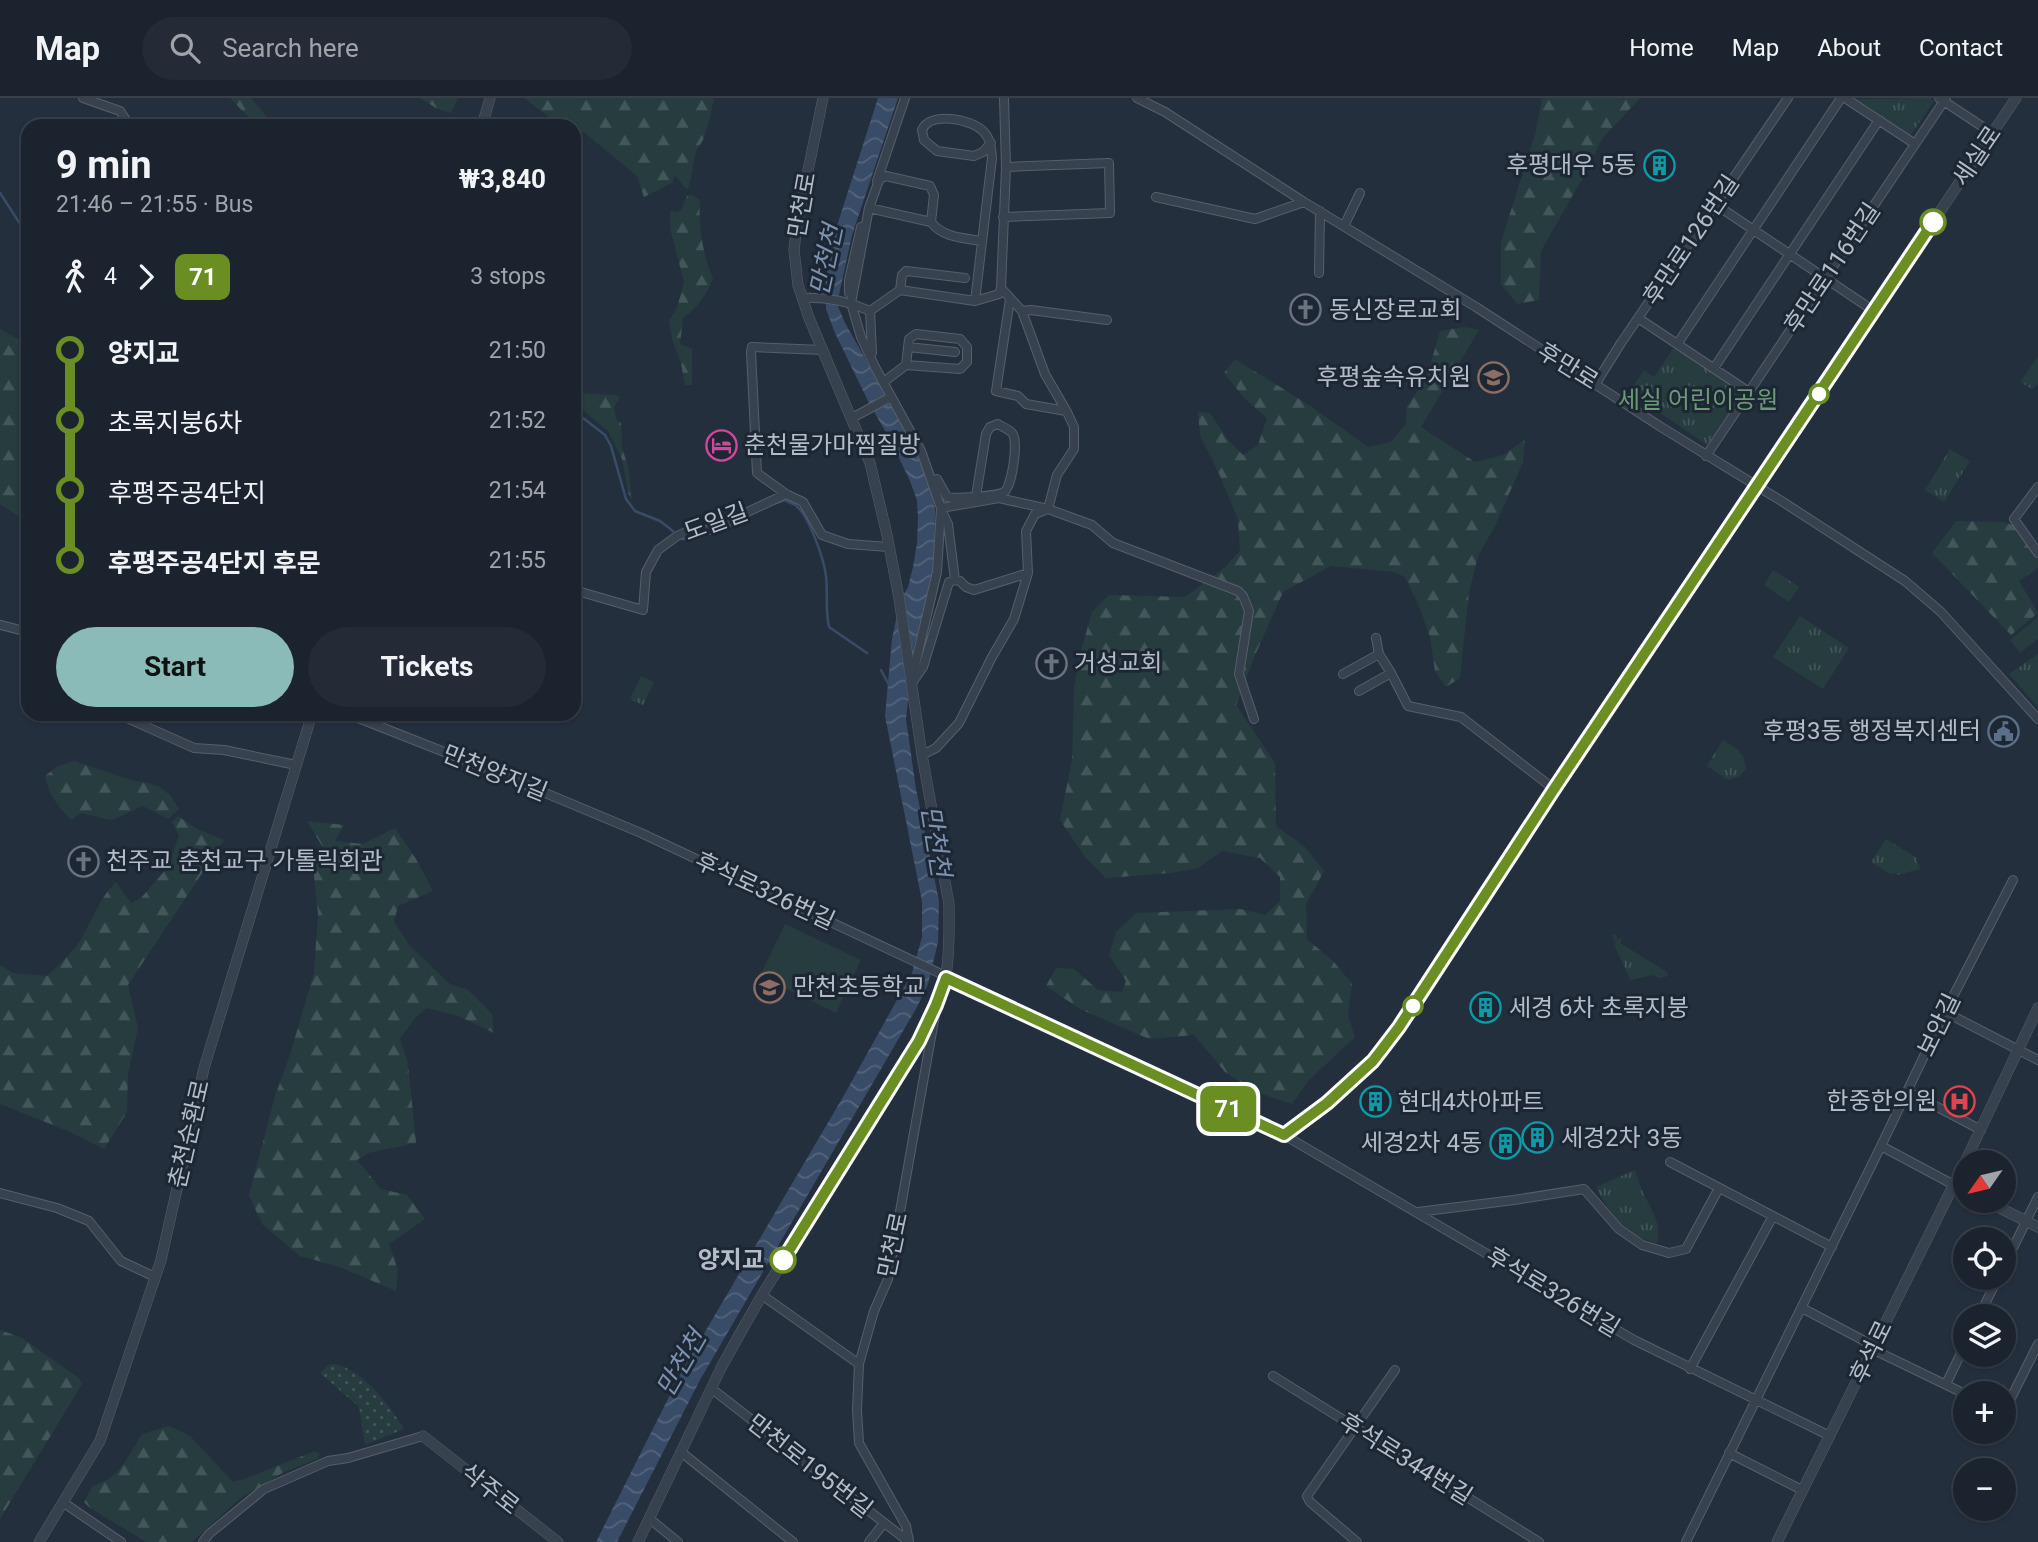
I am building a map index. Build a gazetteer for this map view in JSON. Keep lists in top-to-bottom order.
{
  "streets": {
    "street": [
      "세실로",
      "만천로",
      "후만로126번길",
      "후만로116번길",
      "후만로",
      "도일길",
      "만천양지길",
      "후석로326번길",
      "보안길",
      "춘천순환로",
      "후석로",
      "후석로344번길",
      "만천로195번길",
      "삭주로"
    ]
  },
  "crossings": [
    ["세실로", "후만로"],
    ["세실로", "후석로326번길"],
    ["만천로", "후석로326번길"],
    ["만천로", "만천로195번길"],
    ["후만로126번길", "후만로"],
    ["후만로116번길", "후만로"],
    ["만천양지길", "후석로326번길"],
    ["후석로326번길", "보안길"],
    ["후석로326번길", "후석로"]
  ],
  "water": ["만천천"],
  "parks": ["세실 어린이공원"],
  "places": {
    "building": [
      "후평대우 5동",
      "세경 6차 초록지붕",
      "현대4차아파트",
      "세경2차 3동",
      "세경2차 4동"
    ],
    "church": ["동신장로교회", "거성교회", "천주교 춘천교구 가톨릭회관"],
    "school or university": ["후평숲속유치원", "만천초등학교"],
    "hotel": ["춘천물가마찜질방"],
    "public building": ["후평3동 행정복지센터"],
    "hospital": ["한중한의원"],
    "other": ["양지교"]
  },
  "lines": ["bus line 71"],
  "north": "bottom left",
  "page": {
    "header": "Map",
    "search": "Search here",
    "nav": [
      "Home",
      "Map",
      "About",
      "Contact"
    ],
    "on_map": "71",
    "heading": ["9 min", "21:46 – 21:55 · Bus", "₩3,840"],
    "legs": ["4", "71", "3 stops"],
    "list": [
      {
        "name": "양지교",
        "value": "21:50"
      },
      {
        "name": "초록지붕6차",
        "value": "21:52"
      },
      {
        "name": "후평주공4단지",
        "value": "21:54"
      },
      {
        "name": "후평주공4단지 후문",
        "value": "21:55"
      }
    ],
    "buttons": ["Start", "Tickets"],
    "map_buttons": ["+", "−"]
  }
}
